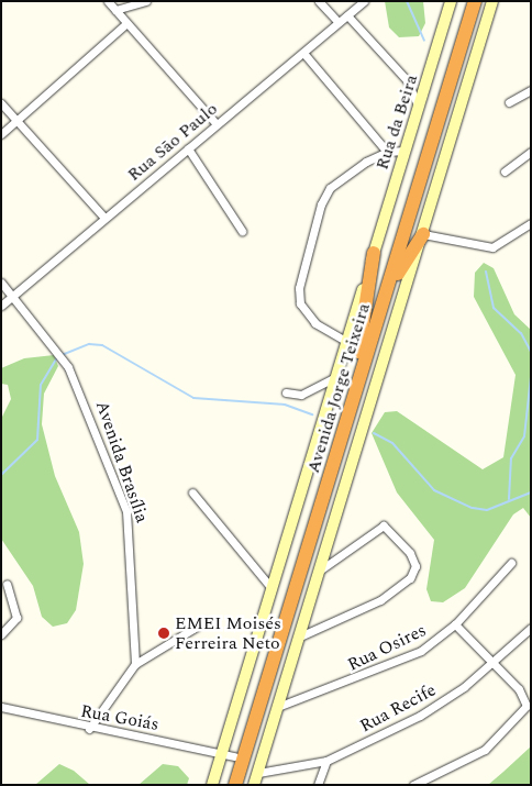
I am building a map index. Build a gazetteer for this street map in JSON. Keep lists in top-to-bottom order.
{
  "streets": {
    "highway": ["Avenida Jorge Teixeira"],
    "main road": ["Rua da Beira"],
    "street": [
      "Rua São Paulo",
      "Avenida Brasília",
      "Rua Osires",
      "Rua Recife",
      "Rua Goiás"
    ]
  },
  "crossings": [
    ["Rua São Paulo", "Avenida Brasília"],
    ["Avenida Jorge Teixeira", "Rua Goiás"]
  ],
  "places": ["EMEI Moisés Ferreira Neto"]
}
